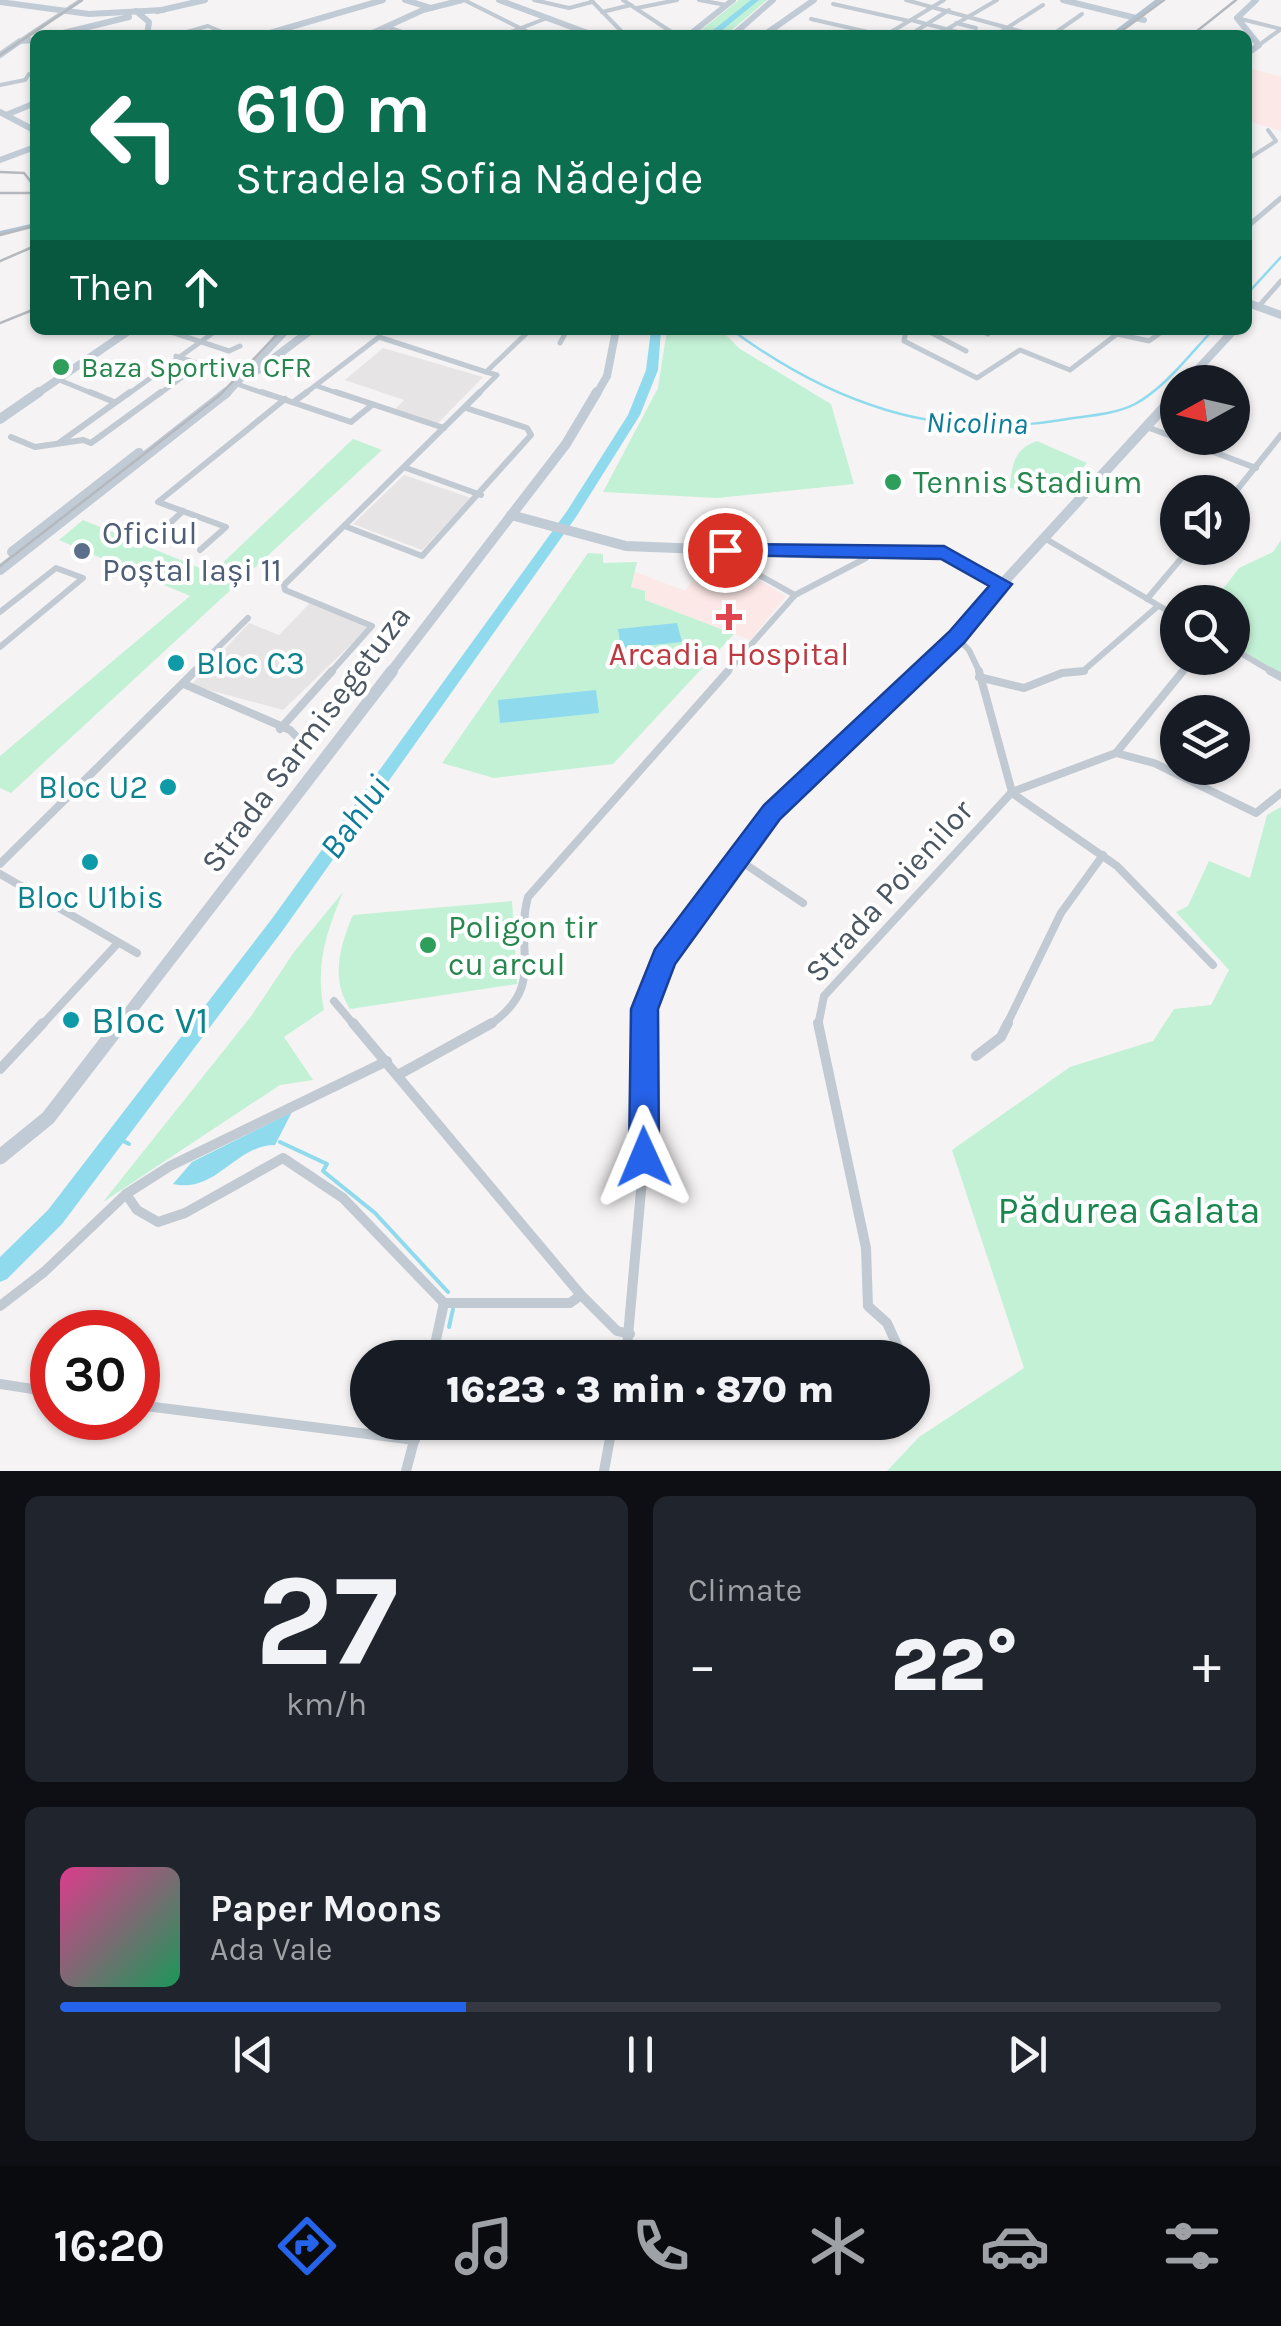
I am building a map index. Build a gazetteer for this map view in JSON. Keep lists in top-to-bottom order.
{
  "streets": {
    "street": ["Strada Sarmisegetuza", "Strada Poienilor"]
  },
  "water": ["Nicolina", "Bahlui"],
  "parks": ["Pădurea Galata"],
  "places": {
    "other": [
      "Baza Sportiva CFR",
      "Tennis Stadium",
      "Oficiul Poștal Iași 11",
      "Bloc C3",
      "Bloc U2",
      "Bloc U1bis",
      "Poligon tir cu arcul",
      "Bloc V1"
    ],
    "health": ["Arcadia Hospital"]
  },
  "north": "left",
  "page": {
    "turn": ["610 m", "Stradela Sofia Nădejde"],
    "then": "Then",
    "limit": "30",
    "trip": "16:23 · 3 min · 870 m",
    "tile": [
      ["27", "km/h"],
      "Climate"
    ],
    "heat": ["−", "22°", "+"],
    "song": ["Paper Moons", "Ada Vale"],
    "tabs": "16:20"
  }
}
